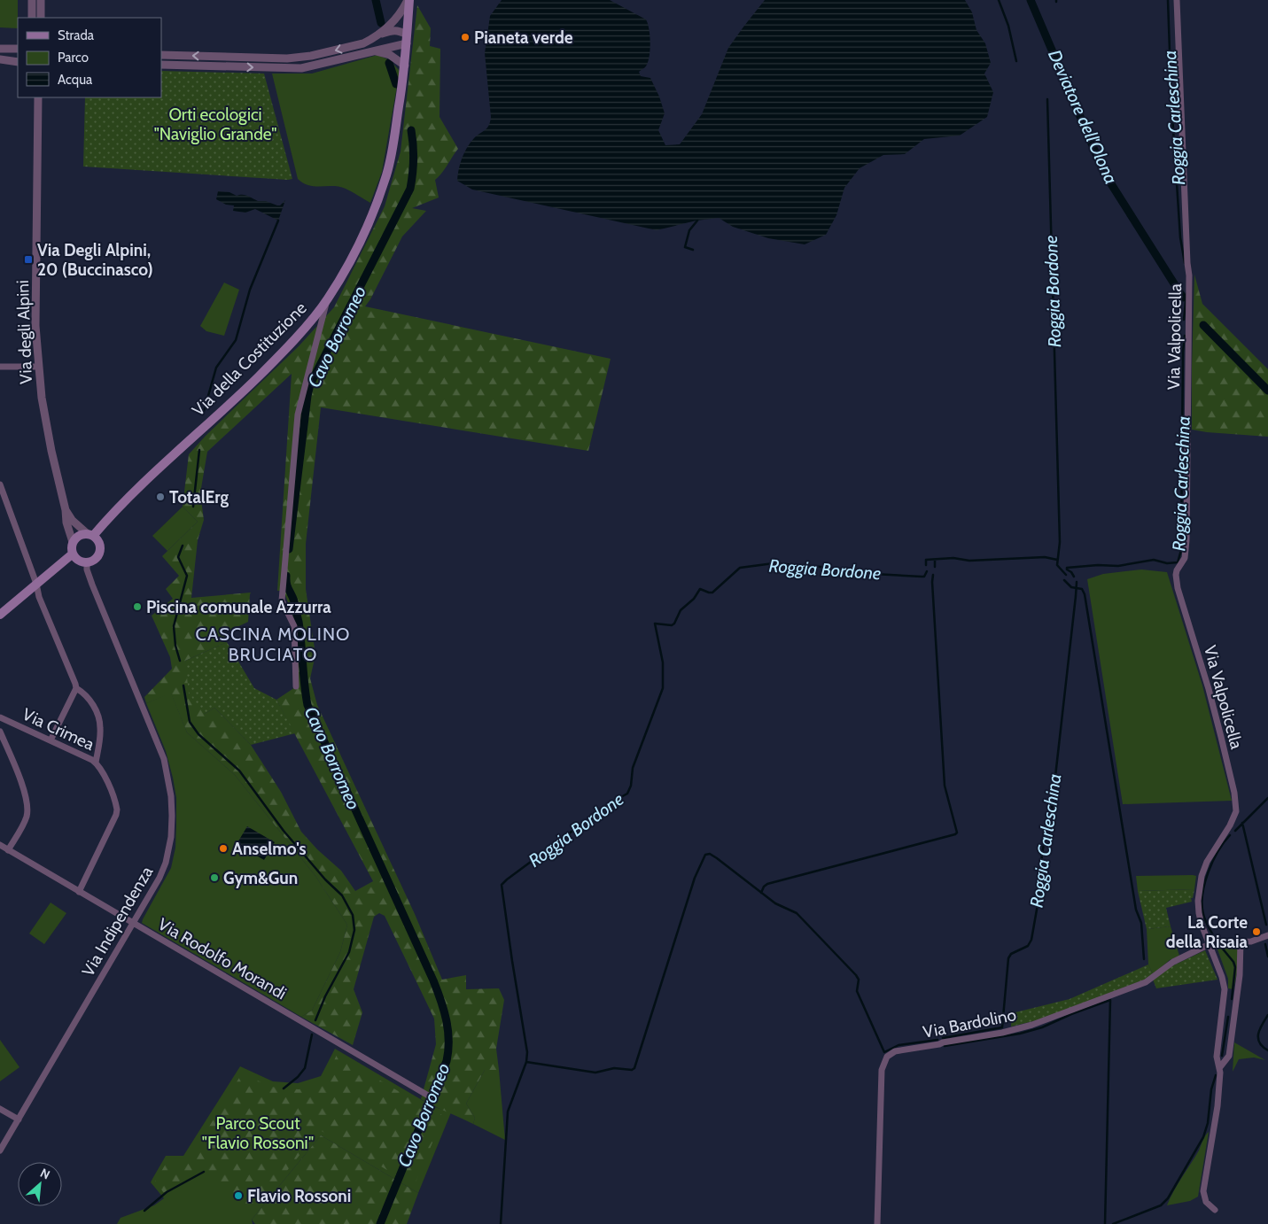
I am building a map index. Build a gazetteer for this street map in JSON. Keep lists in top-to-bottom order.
{
  "streets": {
    "main road": ["Via della Costituzione"],
    "street": [
      "Via degli Alpini",
      "Via Valpolicella",
      "Via Crimea",
      "Via Indipendenza",
      "Via Rodolfo Morandi",
      "Via Bardolino"
    ]
  },
  "crossings": [
    ["Via degli Alpini", "Via della Costituzione"],
    ["Via degli Alpini", "Via Indipendenza"],
    ["Via Valpolicella", "Via Bardolino"],
    ["Via della Costituzione", "Via Indipendenza"],
    ["Via Crimea", "Via Rodolfo Morandi"],
    ["Via Indipendenza", "Via Rodolfo Morandi"]
  ],
  "districts": ["CASCINA MOLINO BRUCIATO"],
  "water": [
    "Deviatore dell'Olona",
    "Roggia Carleschina",
    "Roggia Bordone",
    "Cavo Borromeo"
  ],
  "parks": ["Orti ecologici \"Naviglio Grande\"", "Parco Scout \"Flavio Rossoni\""],
  "places": {
    "other": [
      "Pianeta verde",
      "TotalErg",
      "Piscina comunale Azzurra",
      "Anselmo's",
      "Gym&Gun",
      "La Corte della Risaia",
      "Flavio Rossoni"
    ],
    "transit": ["Via Degli Alpini, 20 (Buccinasco)"]
  },
  "legend": ["Strada", "Parco", "Acqua"],
  "north": "top right"
}
